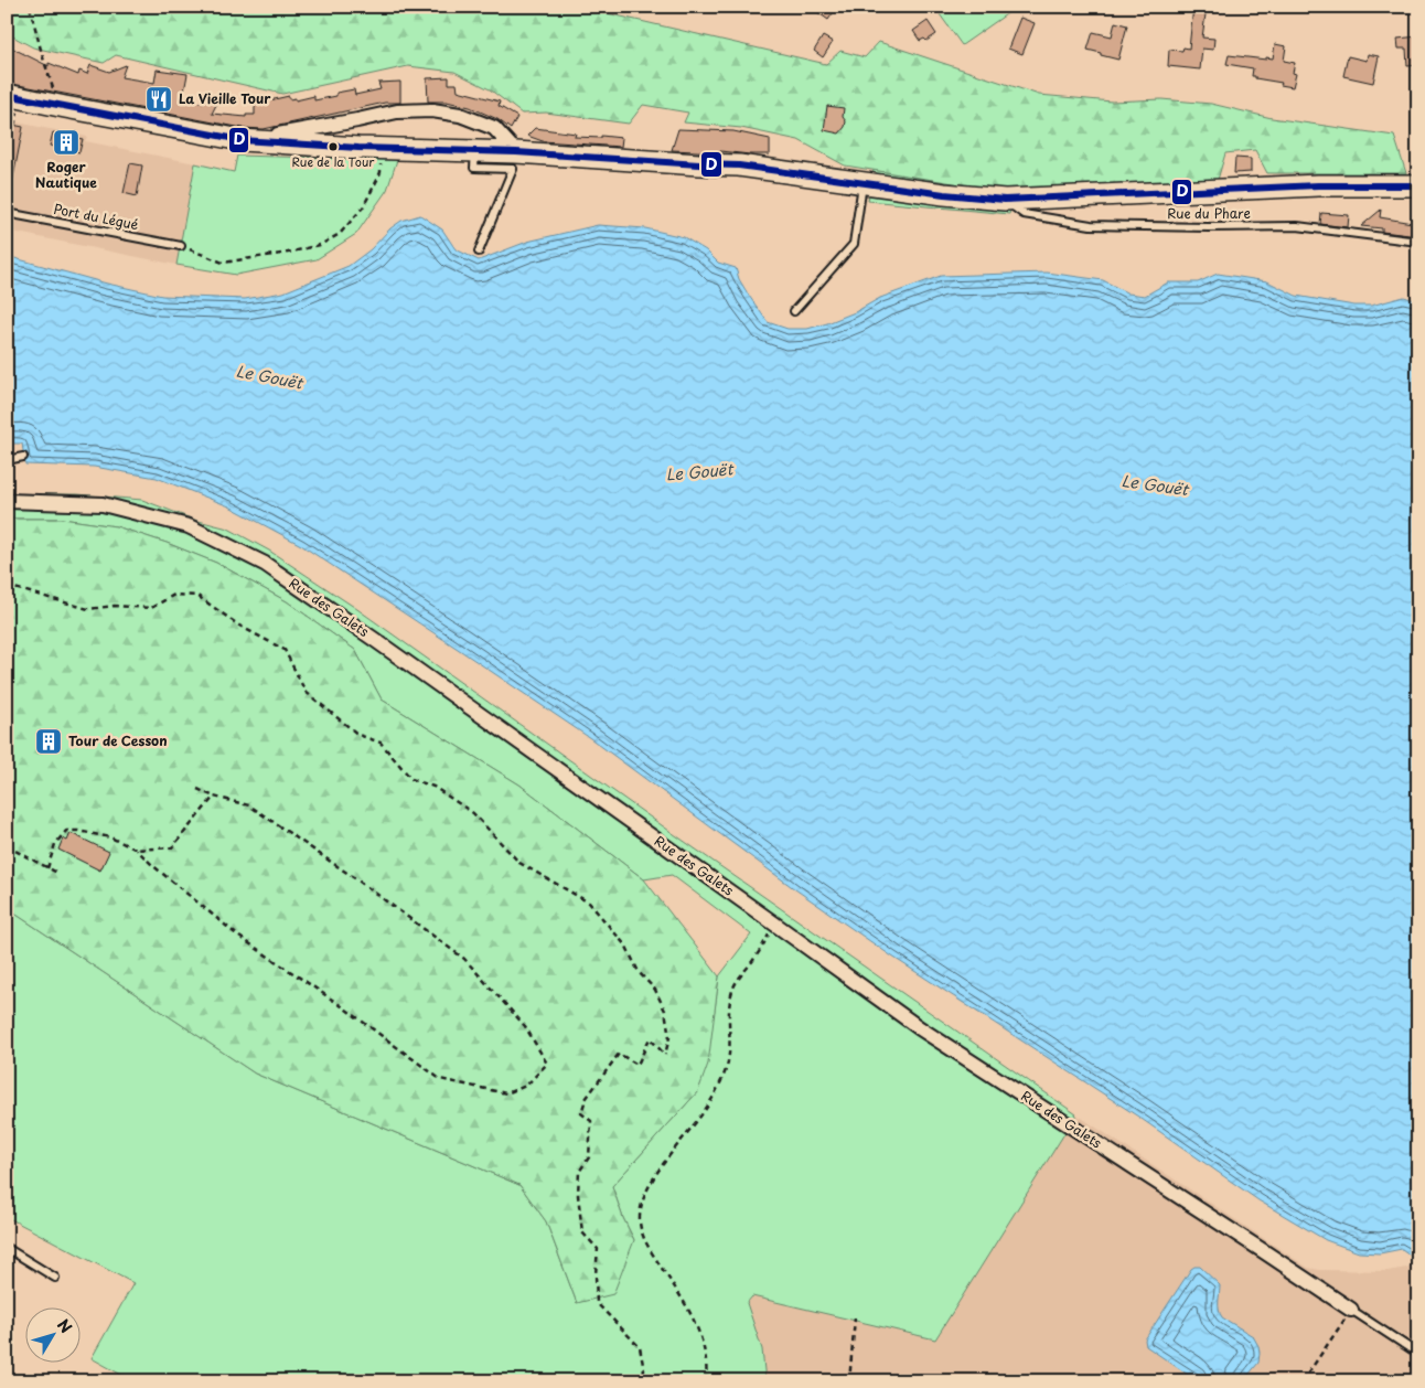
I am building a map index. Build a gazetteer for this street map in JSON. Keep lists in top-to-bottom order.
{
  "streets": {
    "street": ["Rue des Galets"],
    "lane": ["Rue du Phare", "Port du Légué"]
  },
  "water": ["Le Gouët"],
  "places": {
    "restaurant": ["La Vieille Tour"],
    "building": ["Roger Nautique", "Tour de Cesson"],
    "other": ["Rue de la Tour"]
  },
  "lines": ["transit line D"],
  "north": "top right"
}
